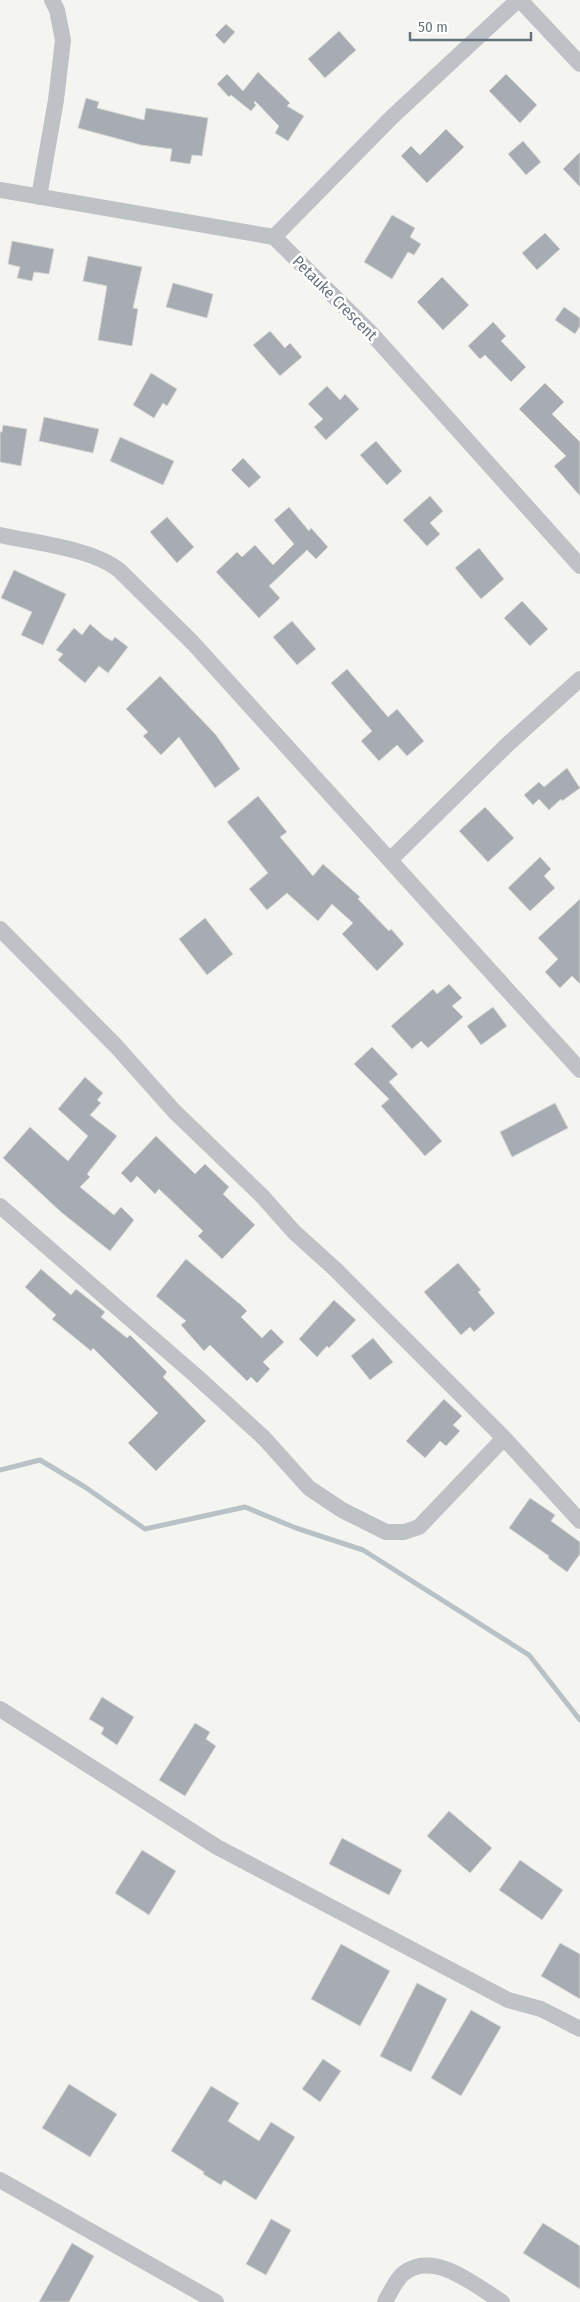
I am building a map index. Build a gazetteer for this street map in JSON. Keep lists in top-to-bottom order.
{
  "streets": {
    "street": ["Petauke Crescent"]
  },
  "scale_bar": "50 m"
}
